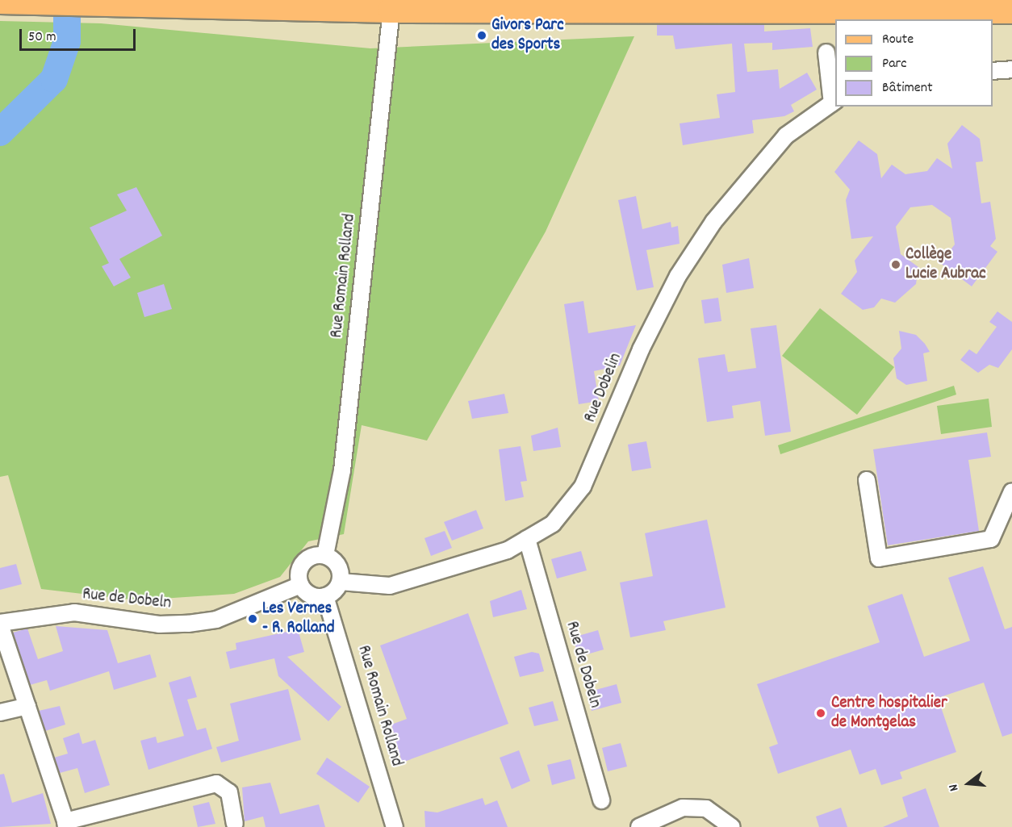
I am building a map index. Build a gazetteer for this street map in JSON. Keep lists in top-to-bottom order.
{
  "streets": {
    "street": ["Rue Romain Rolland", "Rue Dobelin", "Rue de Dobeln"]
  },
  "crossings": [
    ["Rue Romain Rolland", "Rue Dobelin"],
    ["Rue Romain Rolland", "Rue de Dobeln"],
    ["Rue Dobelin", "Rue de Dobeln"]
  ],
  "places": [
    "Givors Parc des Sports",
    "Collège Lucie Aubrac",
    "Les Vernes - R. Rolland",
    "Centre hospitalier de Montgelas"
  ],
  "legend": ["Route", "Parc", "Bâtiment"],
  "scale_bar": "50 m",
  "north": "left"
}
